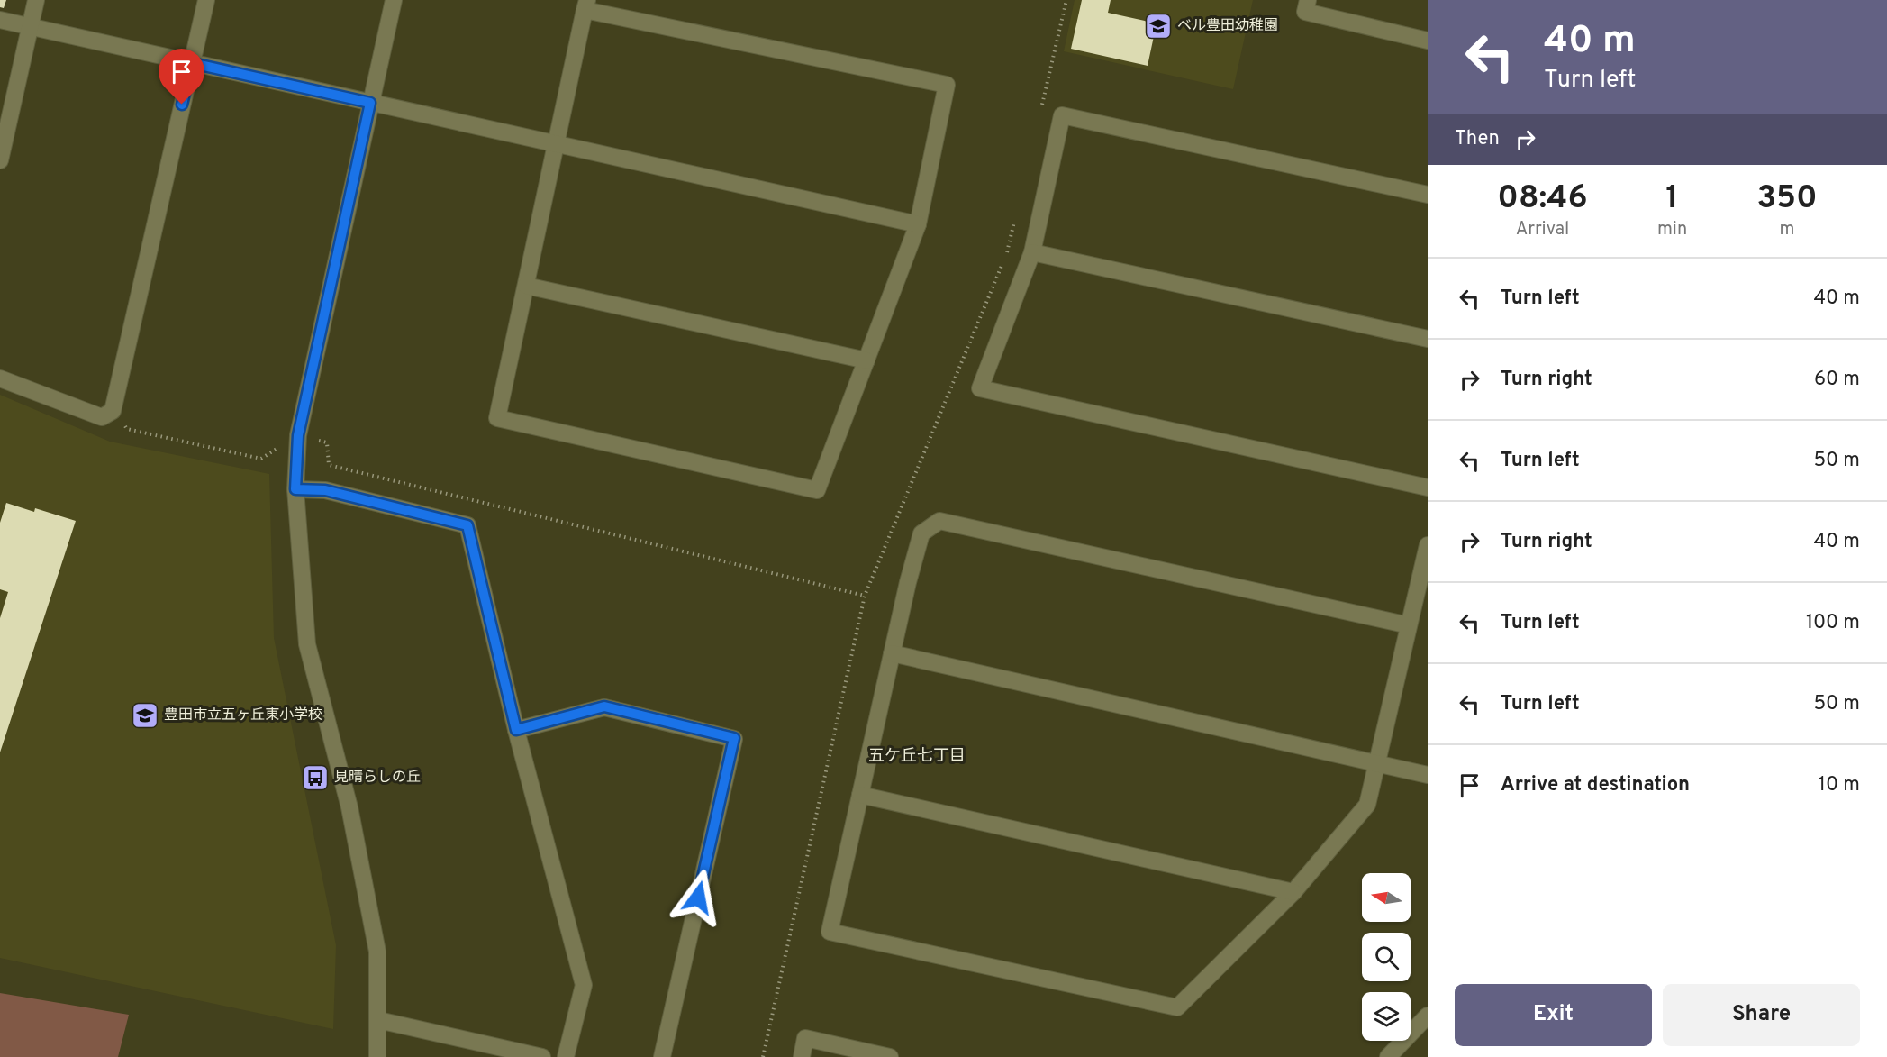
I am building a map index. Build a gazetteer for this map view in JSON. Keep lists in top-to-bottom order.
{
  "districts": ["五ケ丘七丁目"],
  "places": {
    "school or university": ["ベル豊田幼稚園", "豊田市立五ヶ丘東小学校"],
    "bus stop": ["見晴らしの丘"]
  },
  "north": "left",
  "page": {
    "turn": ["40 m", "Turn left"],
    "then": "Then",
    "eta": [
      "08:46",
      "Arrival",
      "1",
      "min",
      "350",
      "m"
    ],
    "list": [
      {
        "name": "Turn left",
        "value": "40 m"
      },
      {
        "name": "Turn right",
        "value": "60 m"
      },
      {
        "name": "Turn left",
        "value": "50 m"
      },
      {
        "name": "Turn right",
        "value": "40 m"
      },
      {
        "name": "Turn left",
        "value": "100 m"
      },
      {
        "name": "Turn left",
        "value": "50 m"
      },
      {
        "name": "Arrive at destination",
        "value": "10 m"
      }
    ],
    "buttons": ["Exit", "Share"]
  }
}
